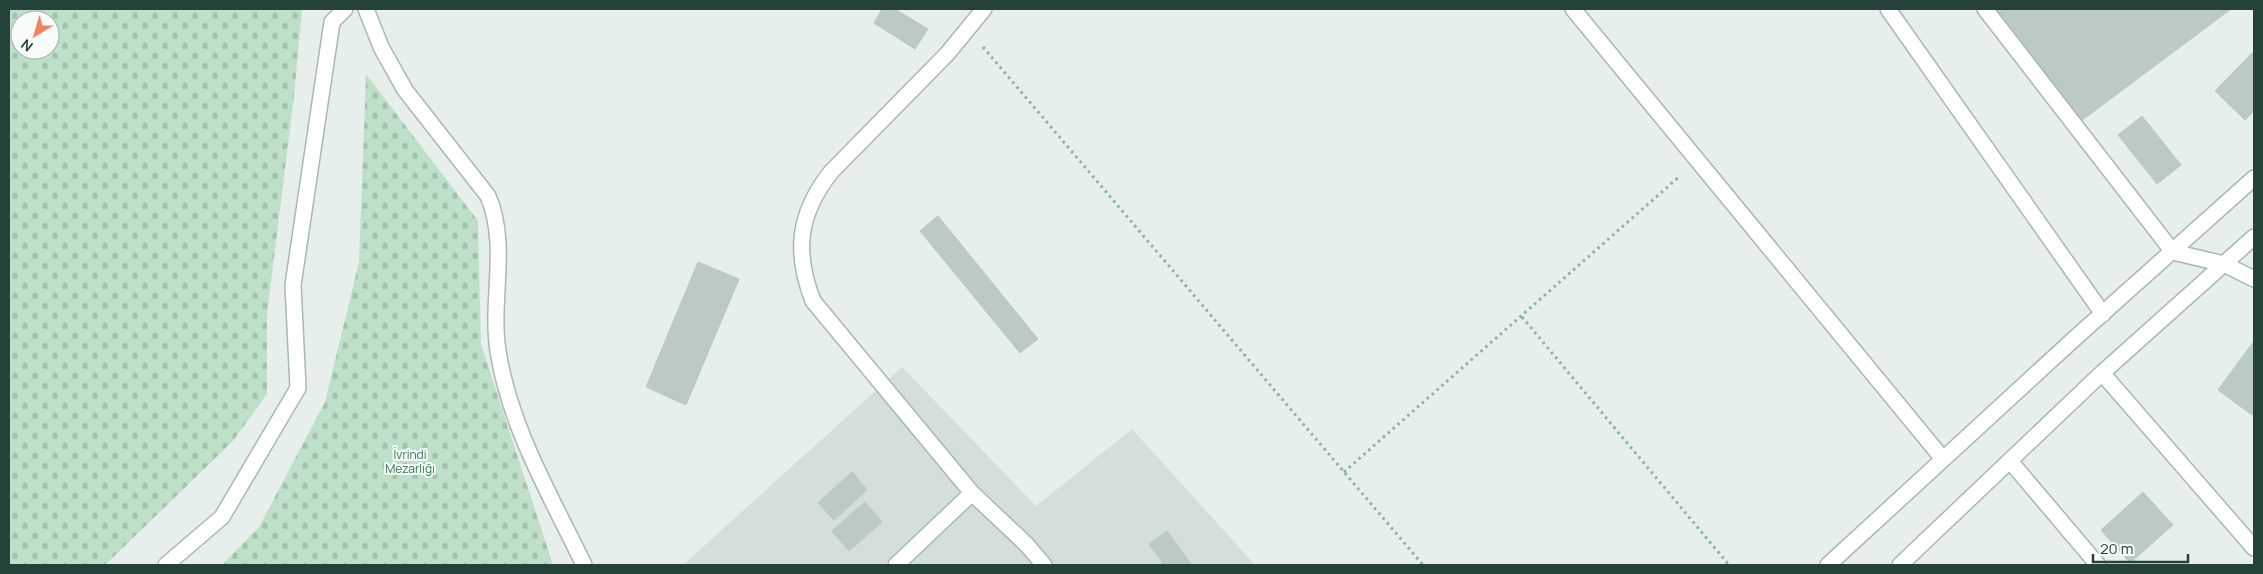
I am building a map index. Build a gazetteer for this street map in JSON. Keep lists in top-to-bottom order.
{
  "parks": ["İvrindi Mezarlığı"],
  "scale_bar": "20 m",
  "north": "bottom left"
}
